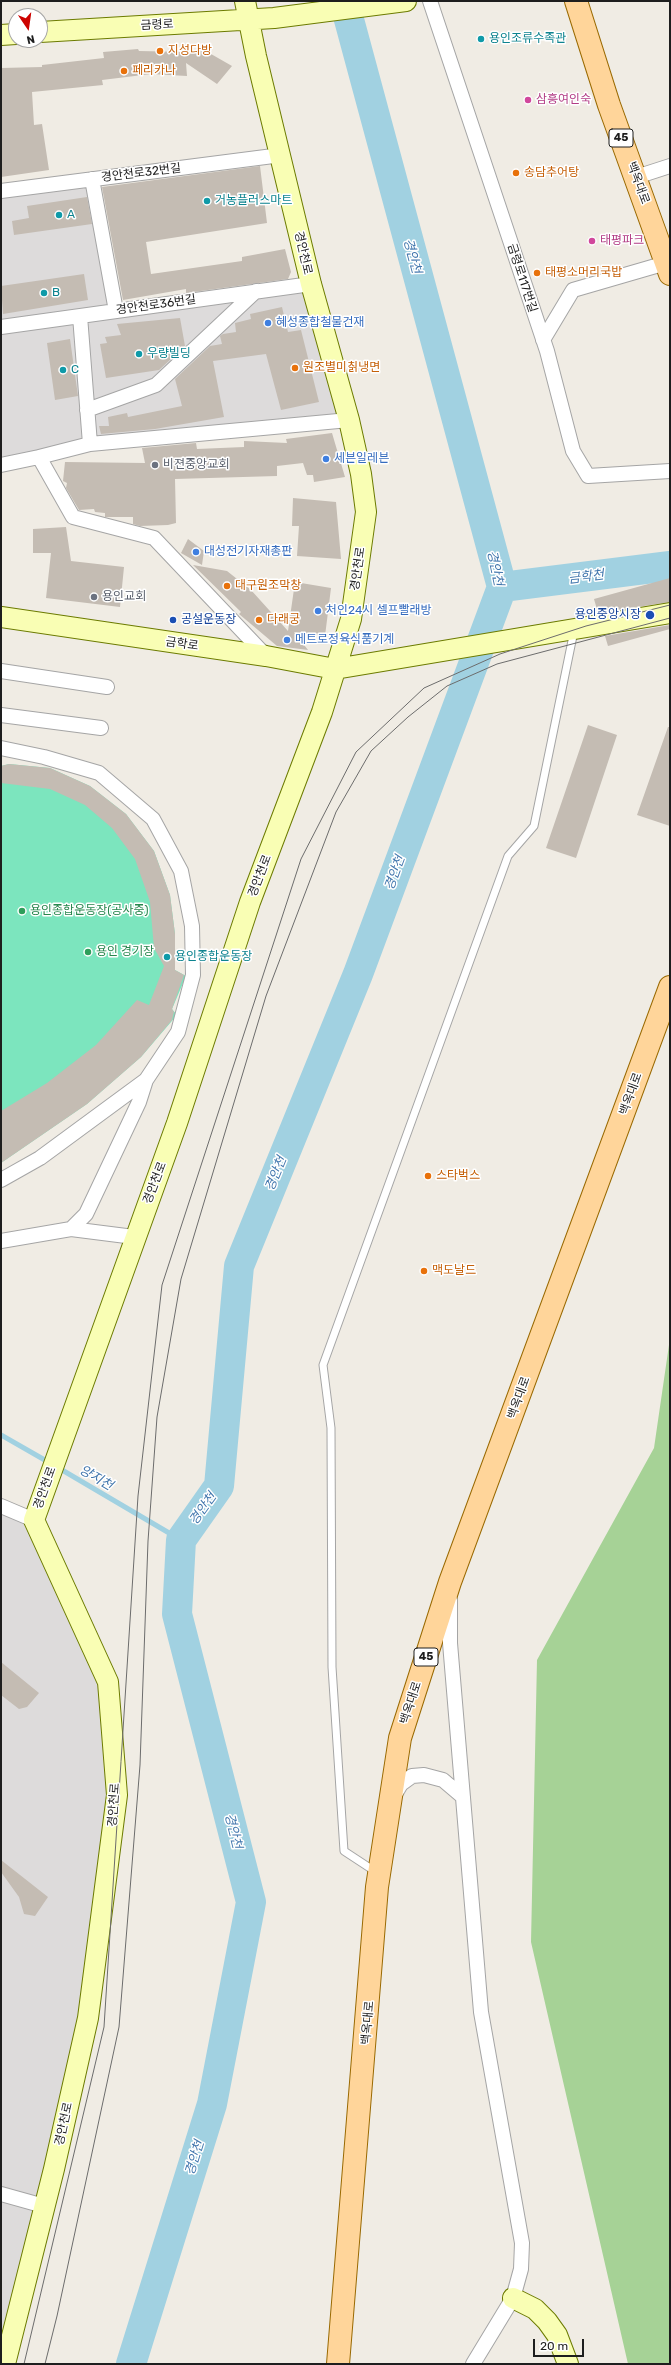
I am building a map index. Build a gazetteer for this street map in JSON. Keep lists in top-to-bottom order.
{
  "streets": {
    "main road": [
      "금령로",
      "45",
      "백옥대로",
      "경안천로",
      "금학로"
    ],
    "street": ["경안천로32번길", "금령로117번길", "경안천로36번길"]
  },
  "crossings": [
    ["금령로", "경안천로"],
    ["경안천로32번길", "경안천로"],
    ["경안천로", "경안천로36번길"],
    ["경안천로", "금학로"]
  ],
  "water": ["경안천", "금학천", "양지천"],
  "places": [
    "용인조류수족관",
    "지성다방",
    "페리카나",
    "삼흥여인숙",
    "송담추어탕",
    "거농플러스마트",
    "A",
    "태평파크",
    "태평소머리국밥",
    "B",
    "혜성종합철물건재",
    "우량빌딩",
    "원조별미칡냉면",
    "C",
    "세븐일레븐",
    "비젼중앙교회",
    "대성전기자재총판",
    "대구원조막창",
    "용인교회",
    "처인24시 셀프빨래방",
    "용인중앙시장",
    "공설운동장",
    "다래궁",
    "메트로정육식품기계",
    "용인종합운동장(공사중)",
    "용인 경기장",
    "용인종합운동장",
    "스타벅스",
    "맥도날드"
  ],
  "scale_bar": "20 m",
  "north": "bottom"
}
